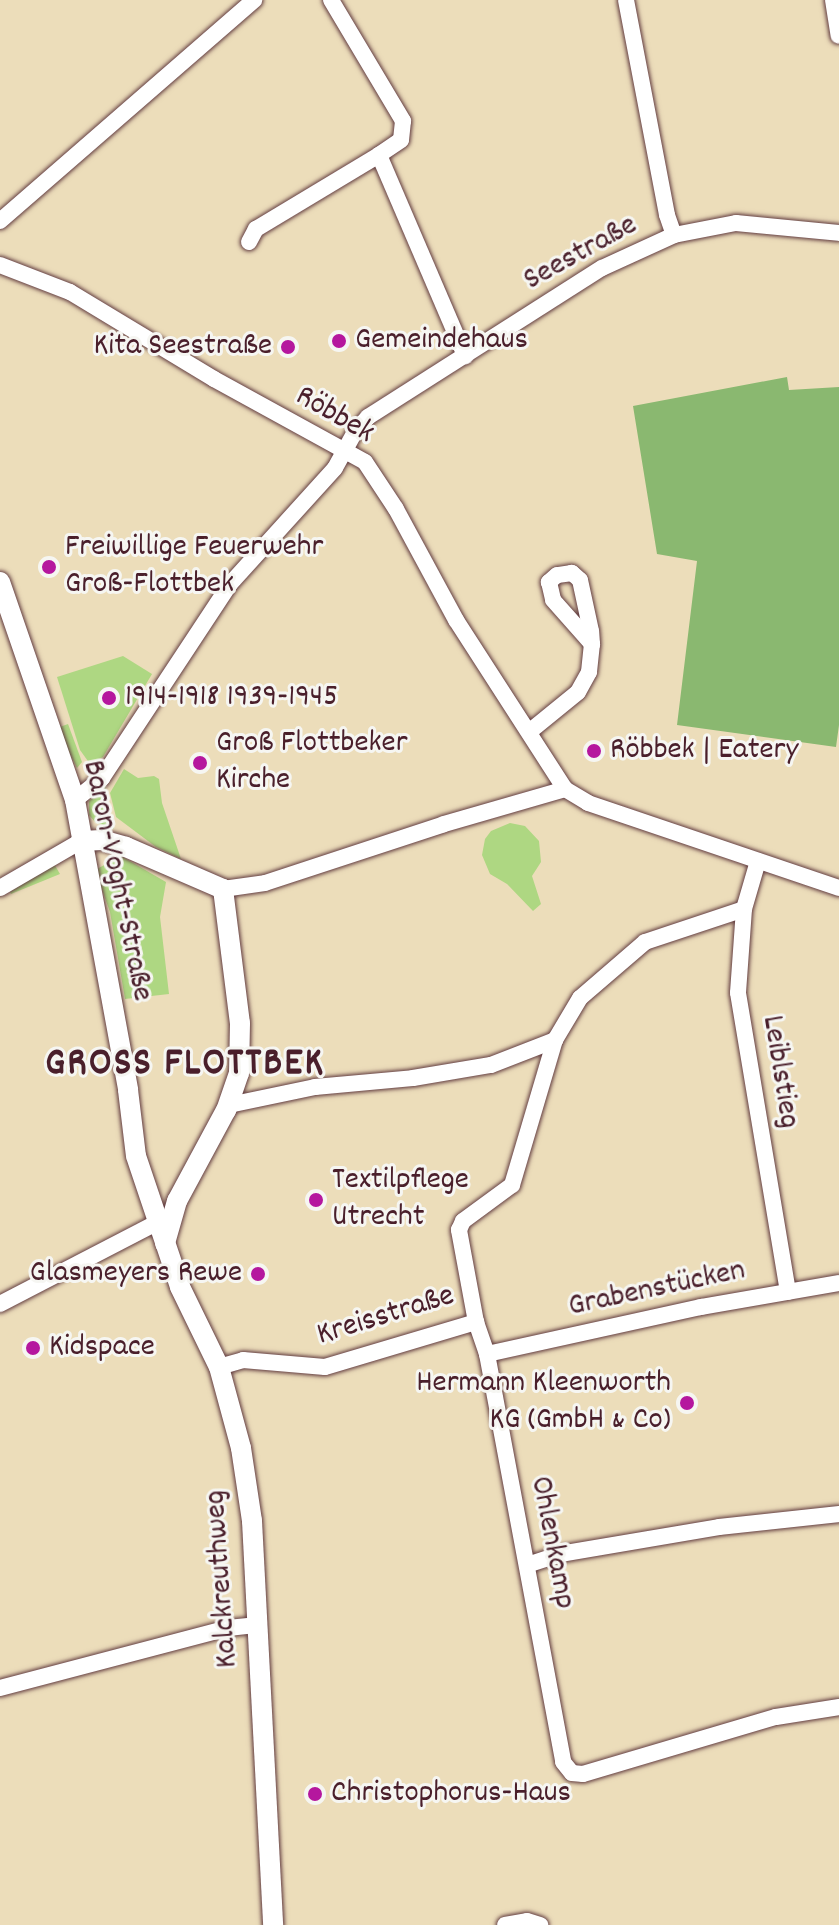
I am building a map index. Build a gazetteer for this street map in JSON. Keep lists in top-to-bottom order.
{
  "streets": {
    "street": [
      "Seestraße",
      "Röbbek",
      "Baron-Voght-Straße",
      "Leiblstieg",
      "Grabenstücken",
      "Kreisstraße",
      "Ohlenkamp",
      "Kalckreuthweg"
    ]
  },
  "crossings": [
    ["Seestraße", "Röbbek"],
    ["Seestraße", "Baron-Voght-Straße"],
    ["Baron-Voght-Straße", "Kalckreuthweg"],
    ["Leiblstieg", "Grabenstücken"],
    ["Grabenstücken", "Ohlenkamp"],
    ["Kreisstraße", "Ohlenkamp"],
    ["Kreisstraße", "Kalckreuthweg"]
  ],
  "districts": ["GROSS FLOTTBEK"],
  "places": [
    "Gemeindehaus",
    "Kita Seestraße",
    "Freiwillige Feuerwehr Groß-Flottbek",
    "1914-1918 1939-1945",
    "Röbbek | Eatery",
    "Groß Flottbeker Kirche",
    "Textilpflege Utrecht",
    "Glasmeyers Rewe",
    "Kidspace",
    "Hermann Kleenworth KG (GmbH & Co)",
    "Christophorus-Haus"
  ]
}
